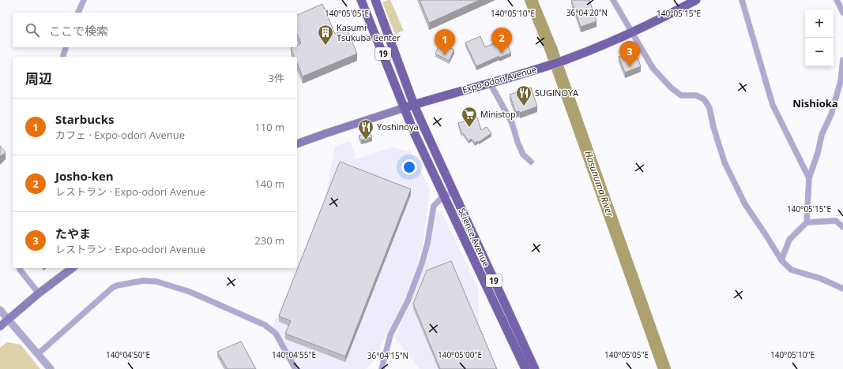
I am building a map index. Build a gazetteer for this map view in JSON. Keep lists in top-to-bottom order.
{
  "streets": {
    "main road": ["19", "Expo-odori Avenue", "Science Avenue"]
  },
  "crossings": [
    ["19", "Expo-odori Avenue"],
    ["19", "Science Avenue"],
    ["Expo-odori Avenue", "Science Avenue"]
  ],
  "districts": ["Nishioka"],
  "water": ["Hasunuma River"],
  "places": {
    "building": ["Kasumi Tsukuba Center"],
    "restaurant": ["SUGINOYA", "Yoshinoya"],
    "supermarket": ["Ministop"]
  },
  "page": {
    "map_buttons": ["+", "−"],
    "search": "ここで検索",
    "pins": ["2", "1", "3"],
    "heading": ["周辺", "3件"],
    "list": [
      {
        "mark": "1",
        "name": "Starbucks",
        "note": "カフェ · Expo-odori Avenue",
        "value": "110 m"
      },
      {
        "mark": "2",
        "name": "Josho-ken",
        "note": "レストラン · Expo-odori Avenue",
        "value": "140 m"
      },
      {
        "mark": "3",
        "name": "たやま",
        "note": "レストラン · Expo-odori Avenue",
        "value": "230 m"
      }
    ]
  },
  "coordinates": [
    "36°04'20\"N",
    "140°05'05\"E",
    "140°05'10\"E",
    "140°05'15\"E",
    "140°04'50\"E",
    "140°04'55\"E",
    "140°05'00\"E",
    "36°04'15\"N"
  ]
}
